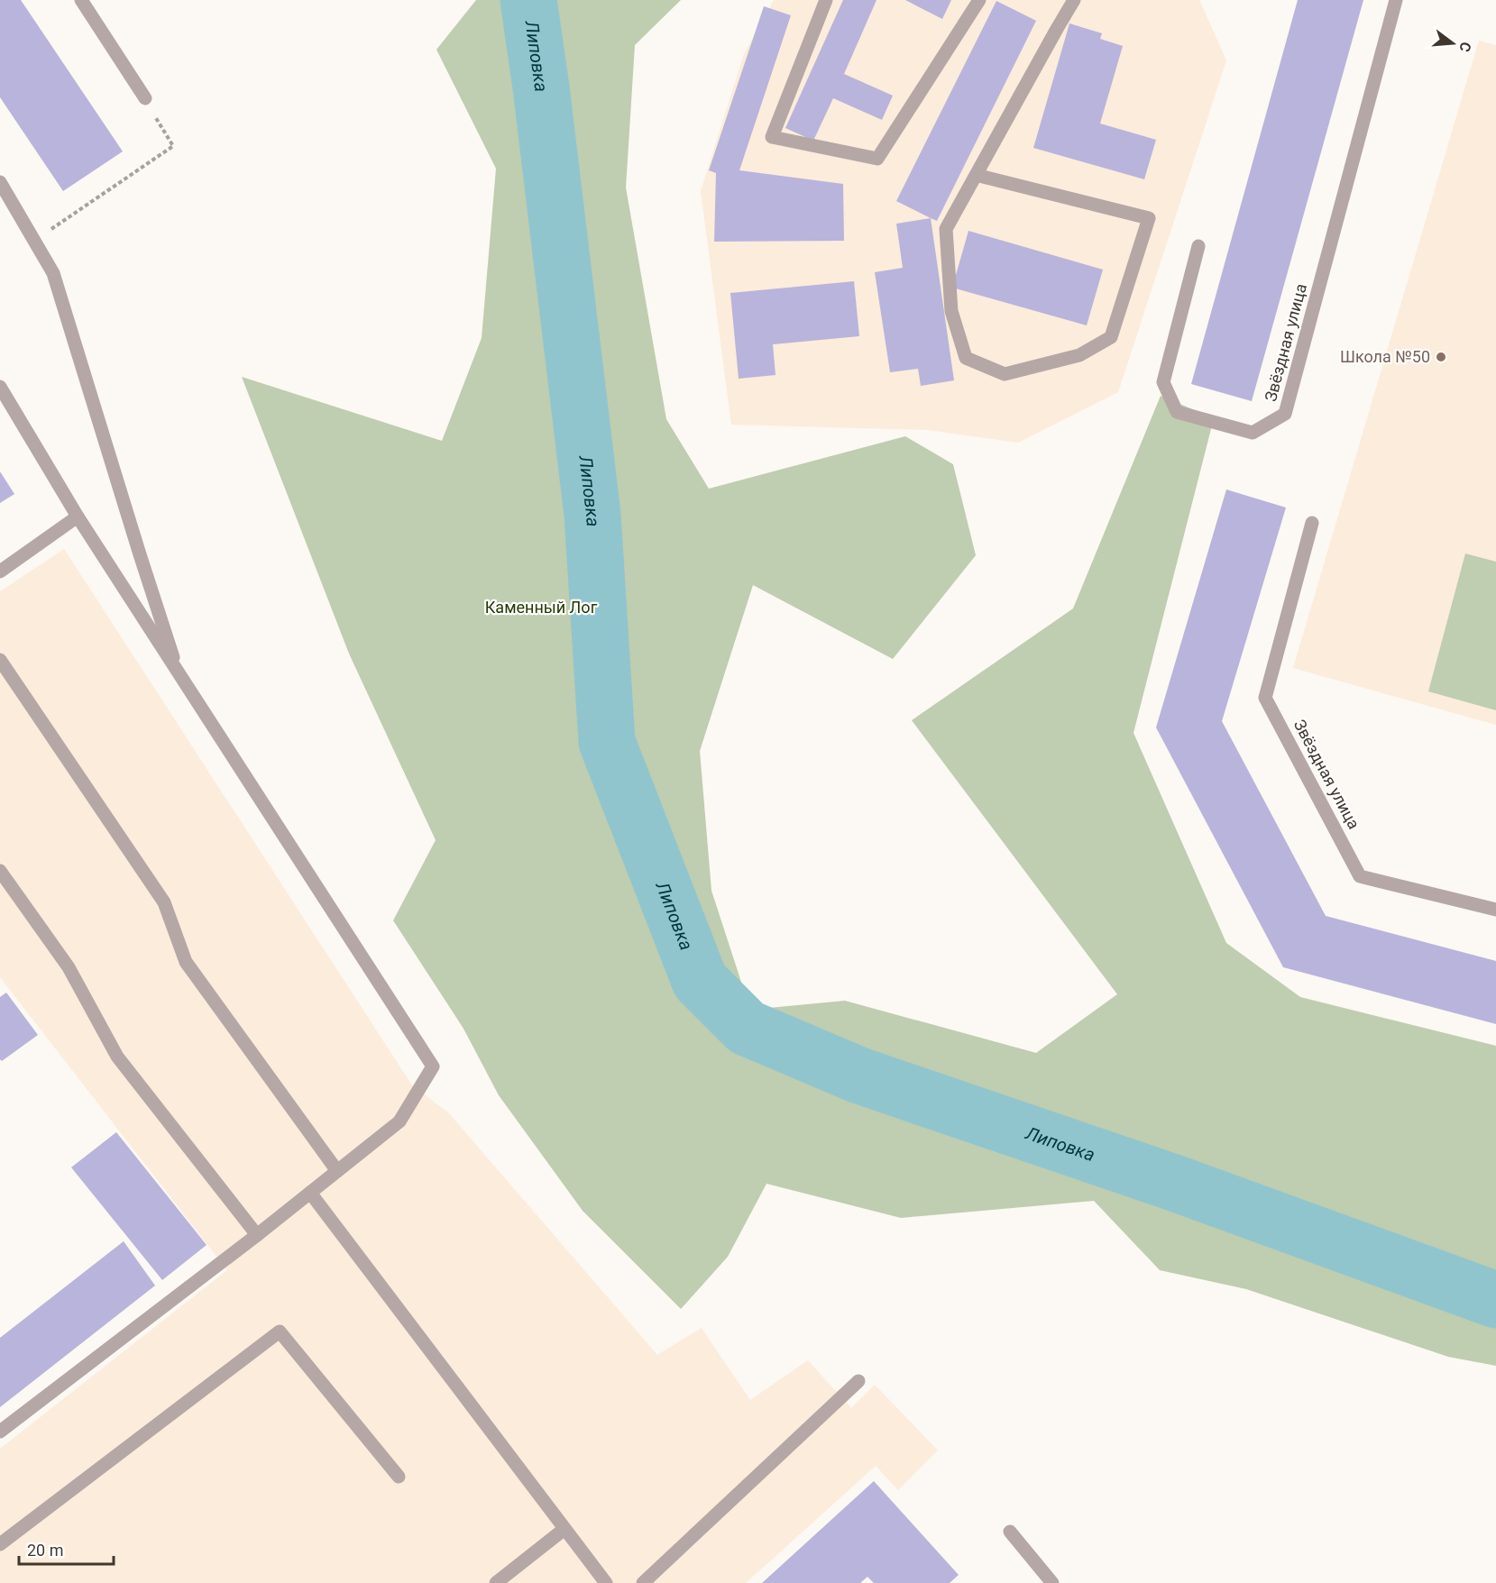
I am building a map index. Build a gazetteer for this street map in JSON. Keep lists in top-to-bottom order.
{
  "streets": {
    "street": ["Звёздная улица"]
  },
  "water": ["Липовка"],
  "parks": ["Каменный Лог"],
  "places": ["Школа №50"],
  "scale_bar": "20 m",
  "north": "right"
}
